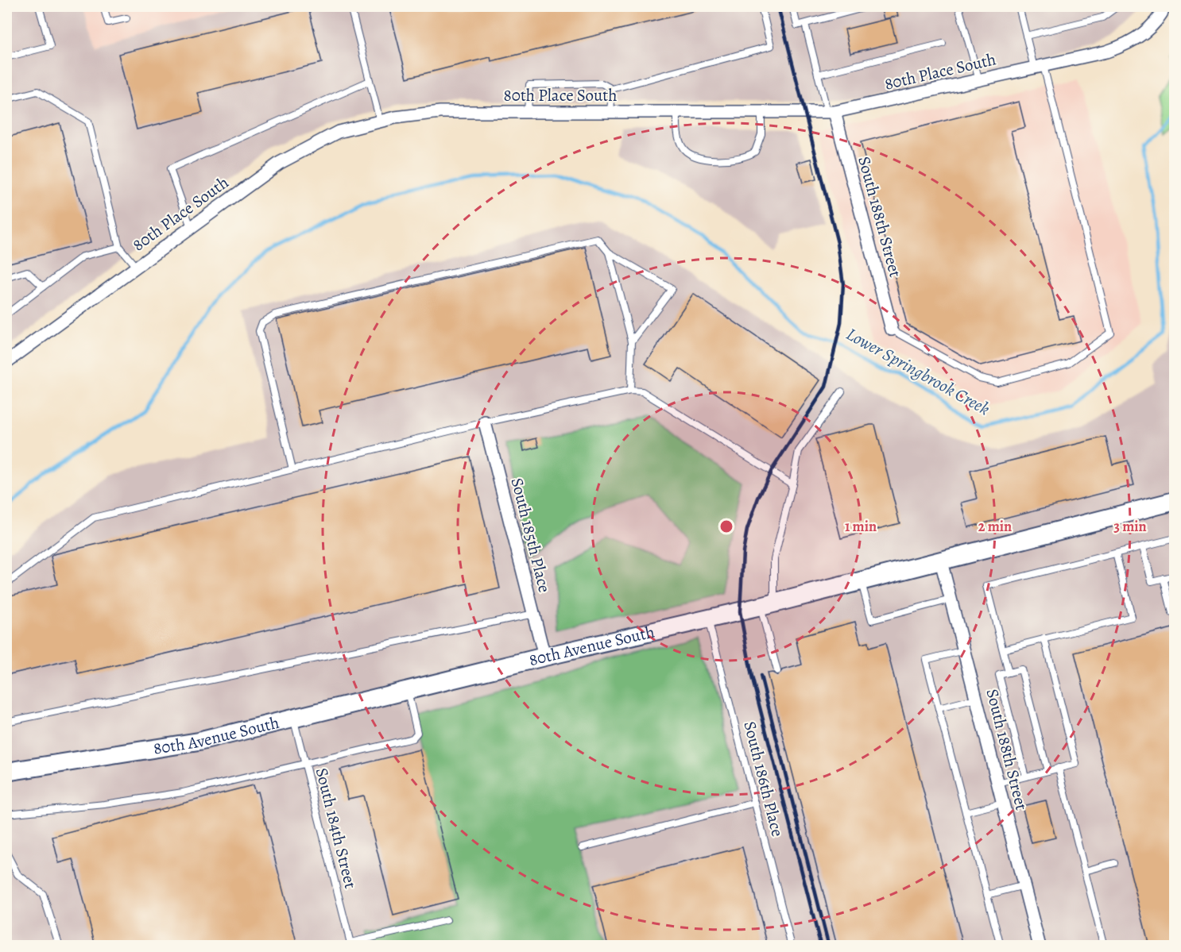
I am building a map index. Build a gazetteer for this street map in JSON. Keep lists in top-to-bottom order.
{
  "streets": {
    "street": [
      "80th Place South",
      "South 188th Street",
      "South 185th Place",
      "80th Avenue South"
    ],
    "lane": ["South 186th Place", "South 184th Street"]
  },
  "crossings": [
    ["80th Place South", "South 188th Street"],
    ["South 188th Street", "80th Avenue South"],
    ["South 185th Place", "80th Avenue South"],
    ["80th Avenue South", "South 186th Place"],
    ["80th Avenue South", "South 184th Street"]
  ],
  "water": ["Lower Springbrook Creek"],
  "rings": ["1 min", "2 min", "3 min"]
}
